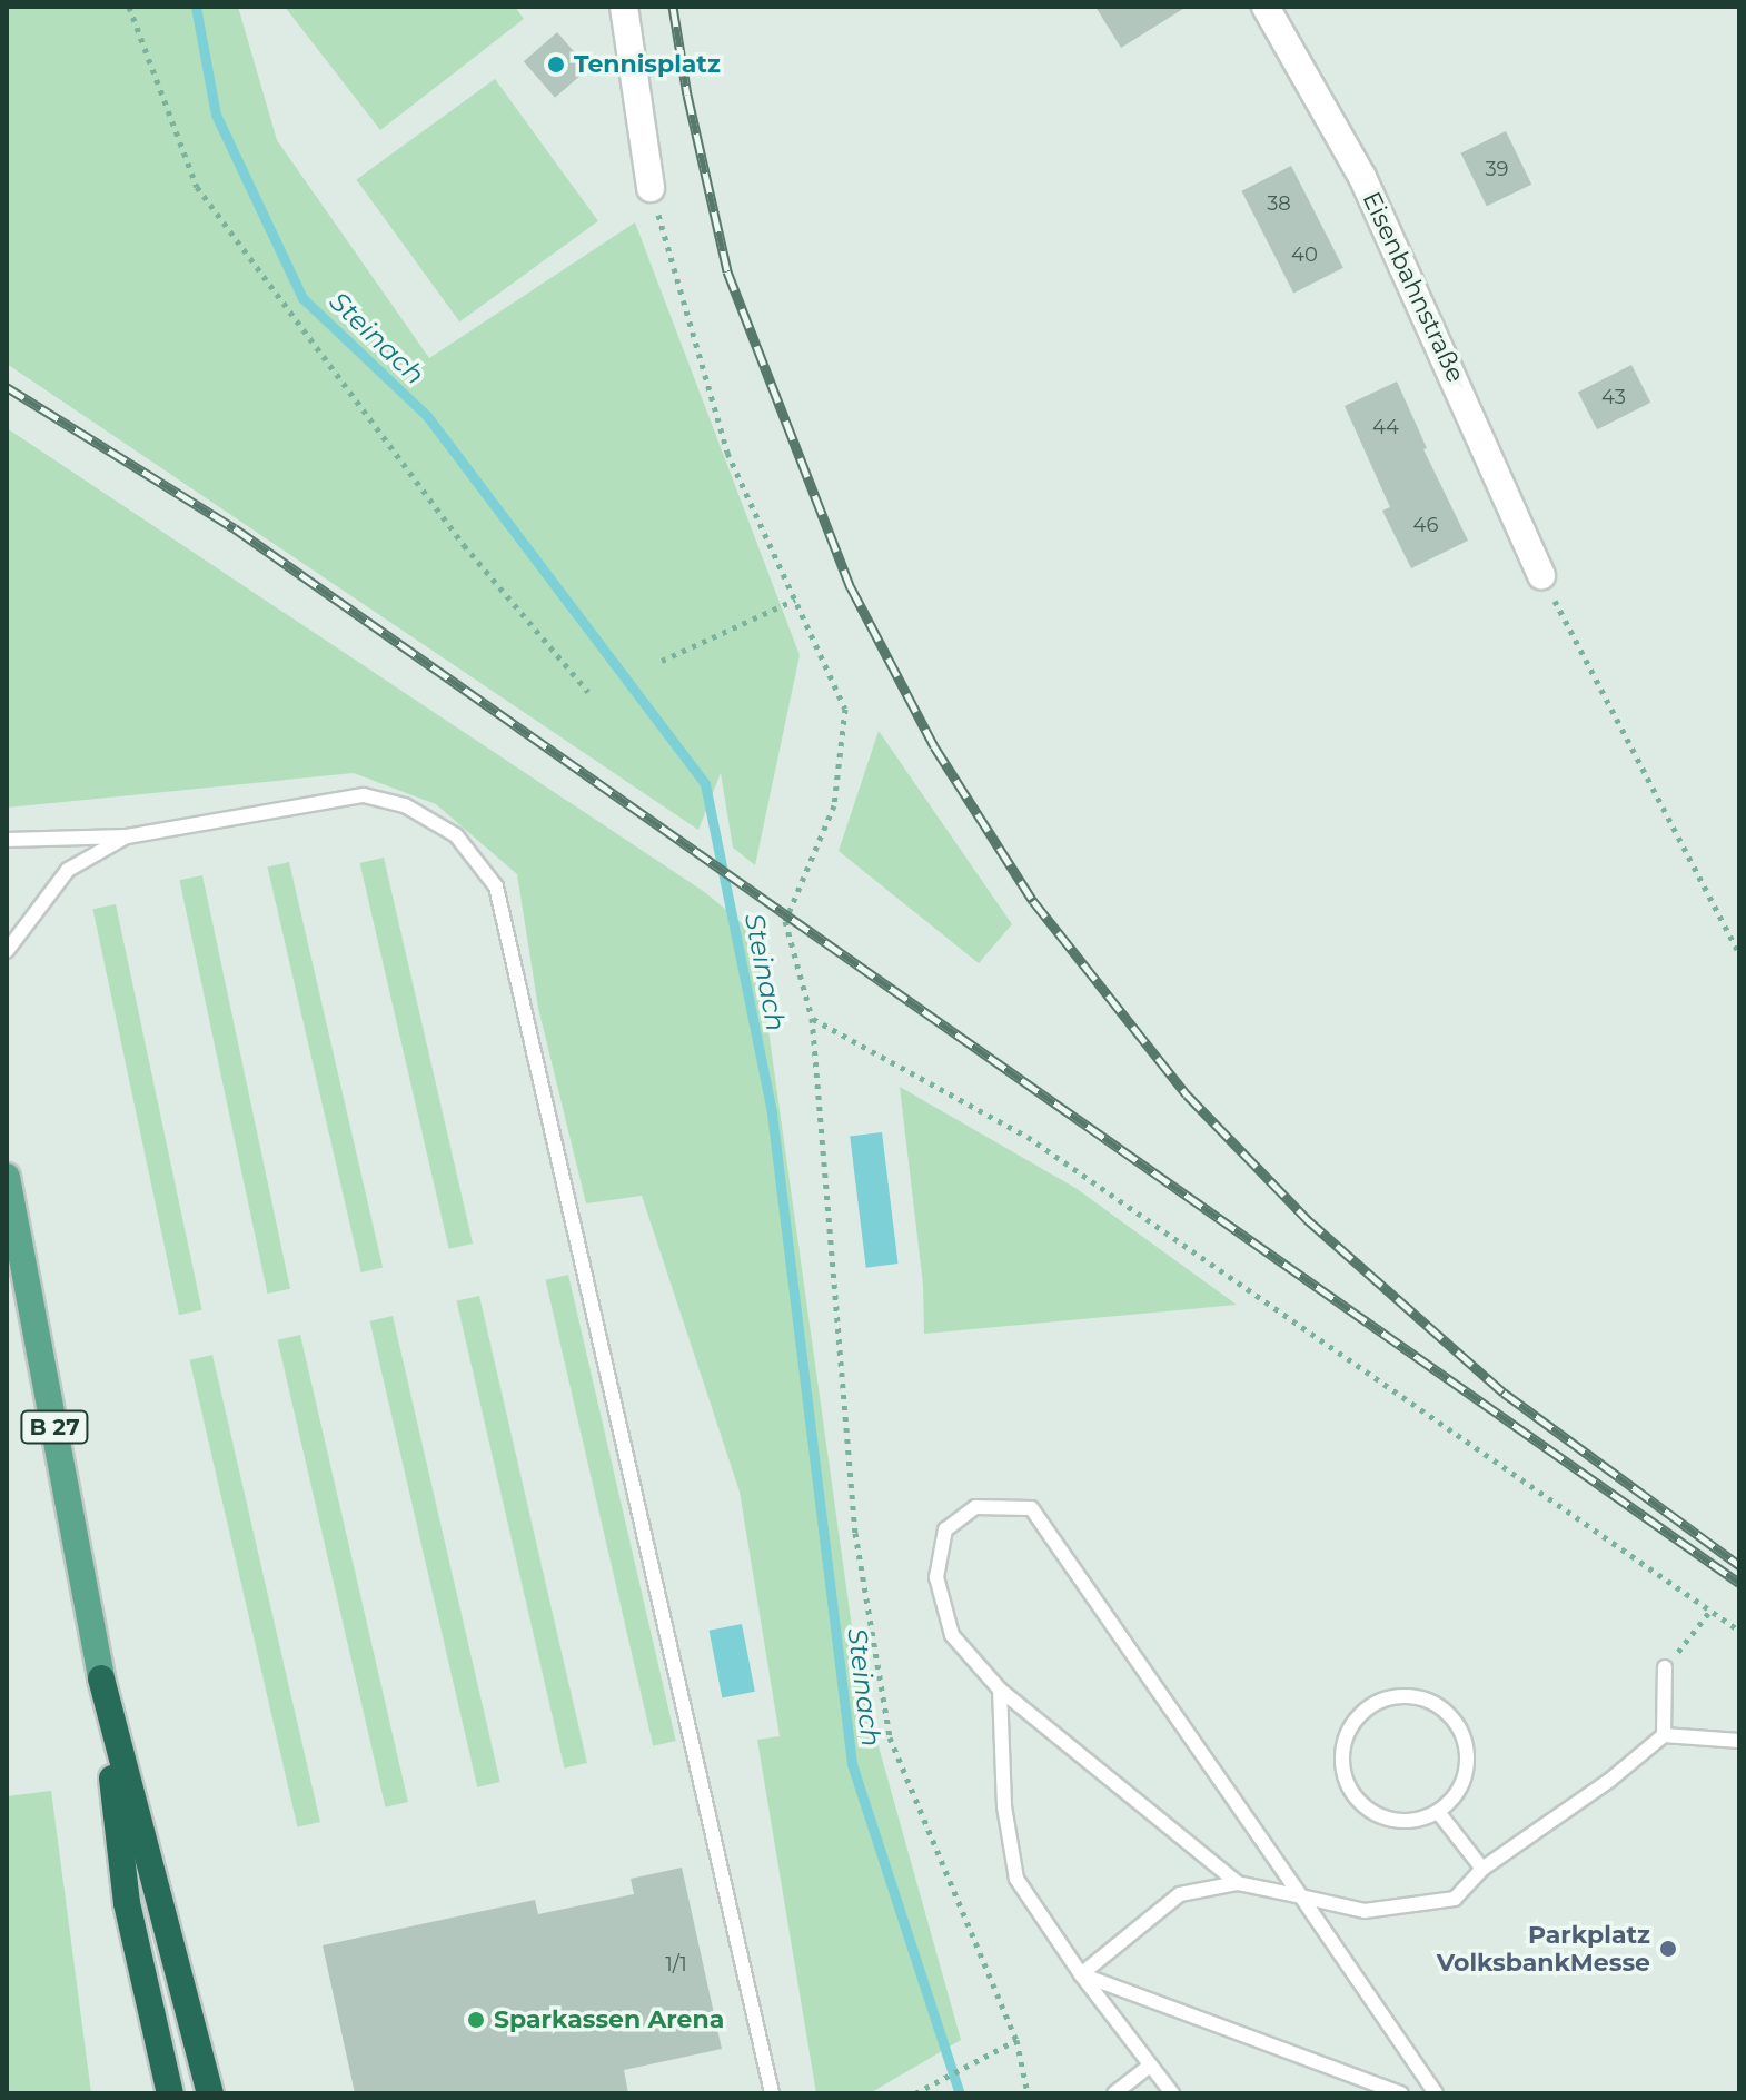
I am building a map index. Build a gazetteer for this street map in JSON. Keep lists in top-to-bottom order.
{
  "streets": {
    "highway": ["B 27"],
    "street": ["Eisenbahnstraße"]
  },
  "water": ["Steinach"],
  "places": ["Tennisplatz", "Parkplatz VolksbankMesse", "Sparkassen Arena"],
  "house_numbers": [
    "39",
    "38",
    "40",
    "43",
    "44",
    "46",
    "1/1"
  ]
}
